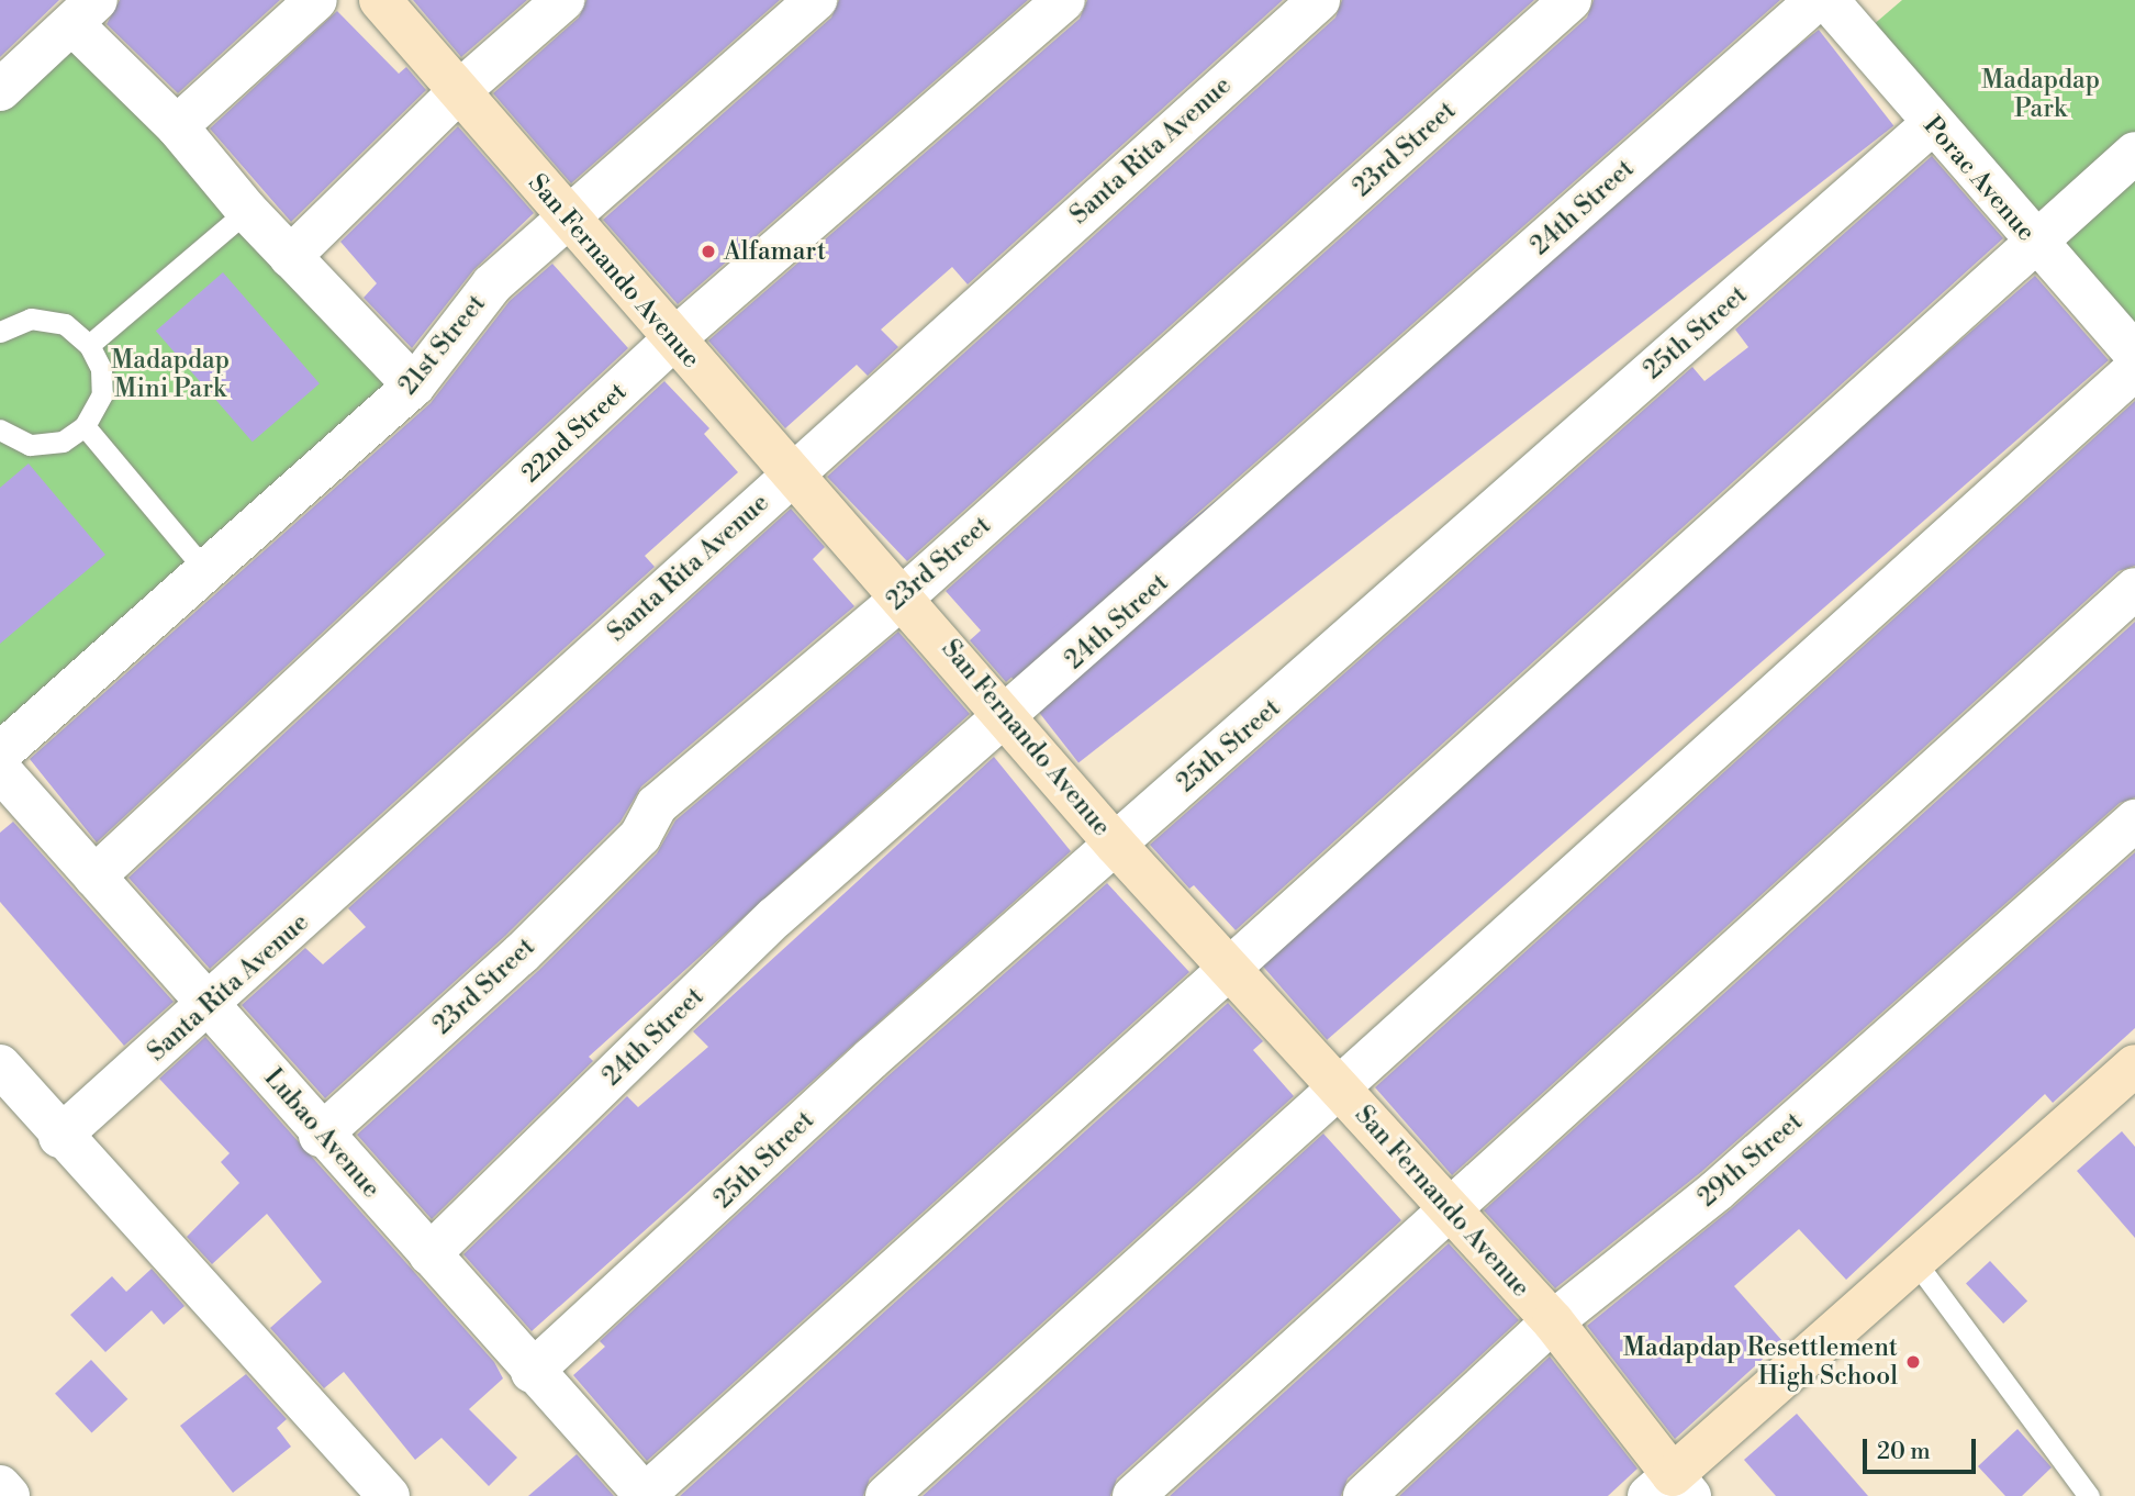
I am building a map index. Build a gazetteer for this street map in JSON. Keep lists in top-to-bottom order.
{
  "streets": {
    "main road": ["San Fernando Avenue"],
    "street": [
      "23rd Street",
      "Santa Rita Avenue",
      "Porac Avenue",
      "24th Street",
      "25th Street",
      "21st Street",
      "22nd Street",
      "Lubao Avenue",
      "29th Street"
    ]
  },
  "crossings": [
    ["23rd Street", "San Fernando Avenue"],
    ["23rd Street", "Lubao Avenue"],
    ["Santa Rita Avenue", "San Fernando Avenue"],
    ["Santa Rita Avenue", "Lubao Avenue"],
    ["Porac Avenue", "25th Street"],
    ["24th Street", "San Fernando Avenue"],
    ["24th Street", "Lubao Avenue"],
    ["San Fernando Avenue", "25th Street"],
    ["San Fernando Avenue", "21st Street"],
    ["San Fernando Avenue", "22nd Street"],
    ["San Fernando Avenue", "29th Street"],
    ["25th Street", "Lubao Avenue"],
    ["22nd Street", "Lubao Avenue"]
  ],
  "parks": ["Madapdap Park", "Madapdap Mini Park"],
  "places": ["Alfamart", "Madapdap Resettlement High School"],
  "scale_bar": "20 m"
}
